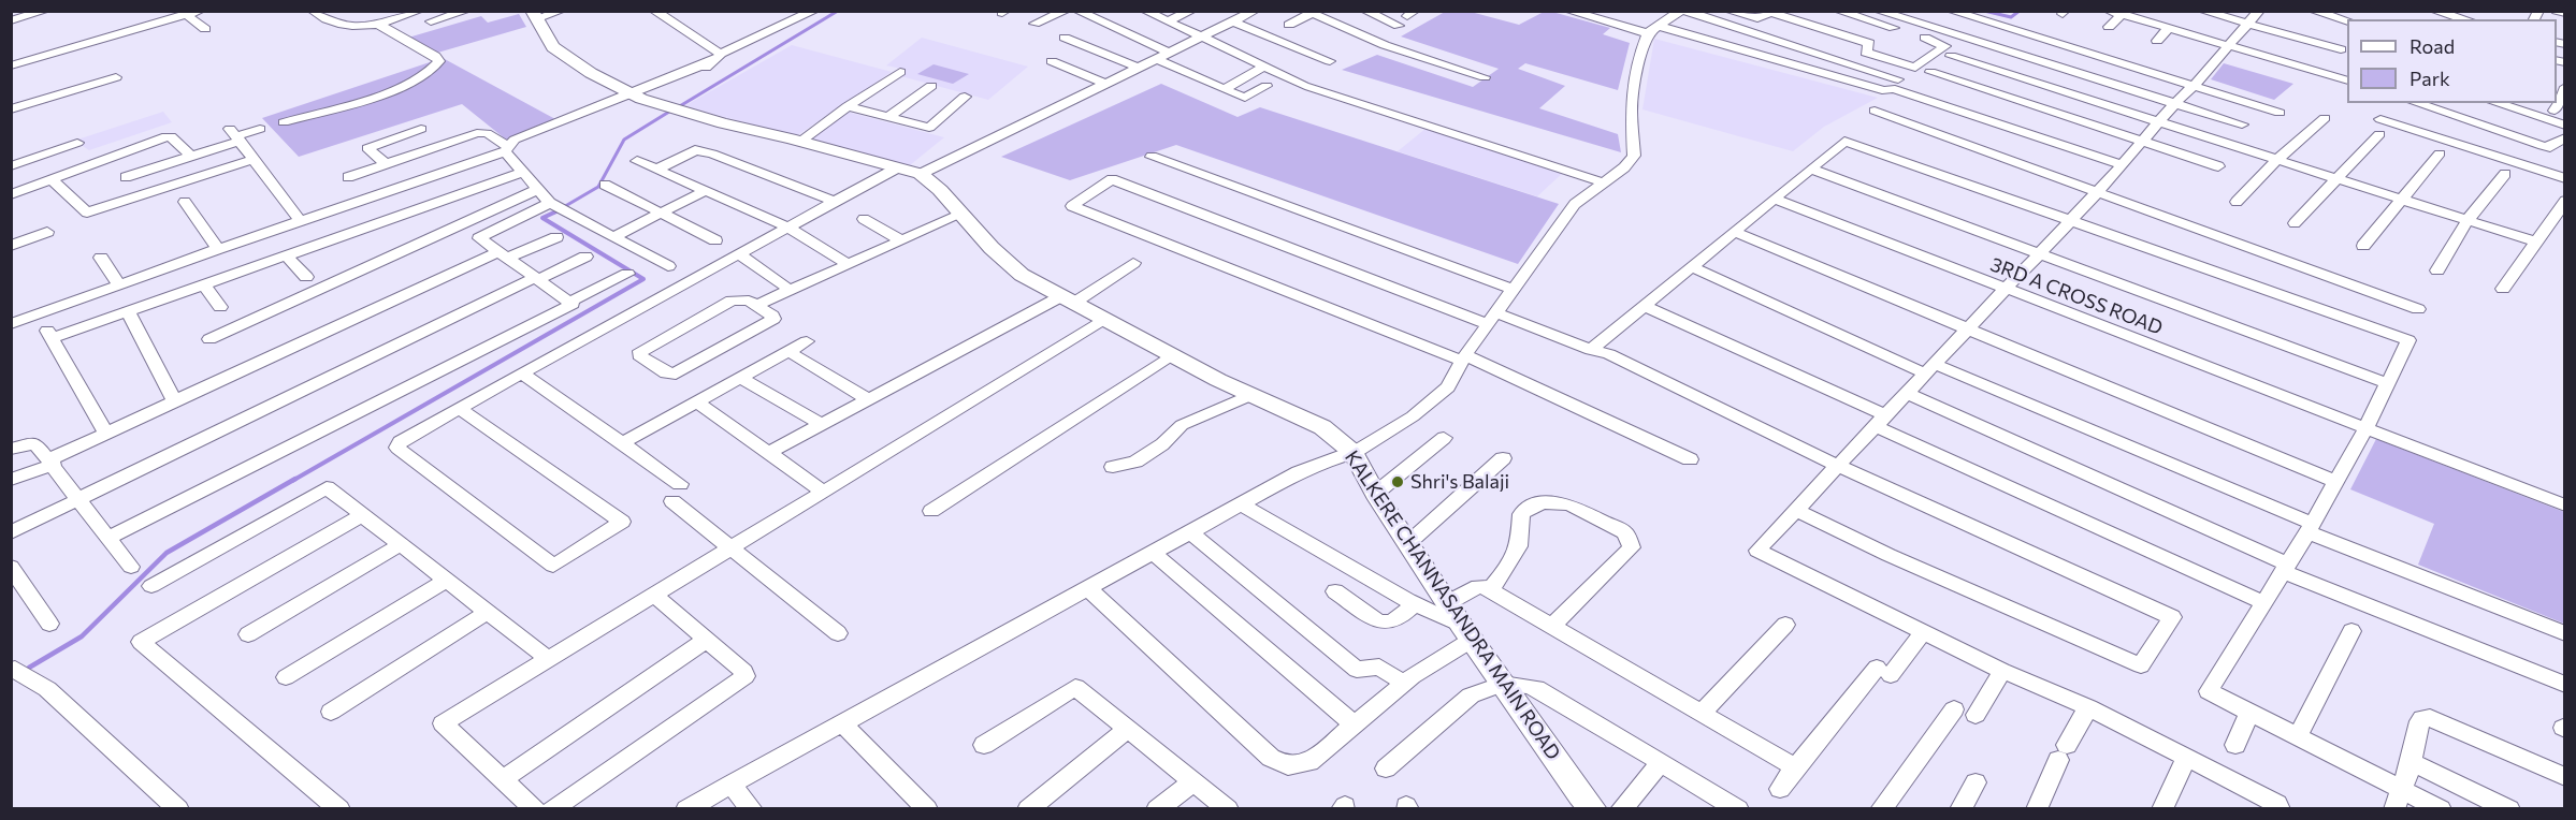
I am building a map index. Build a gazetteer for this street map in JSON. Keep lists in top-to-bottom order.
{
  "streets": {
    "main road": ["KALKERE CHANNASANDRA MAIN ROAD"],
    "street": ["3RD A CROSS ROAD"]
  },
  "places": ["Shri's Balaji"],
  "legend": ["Road", "Park"]
}
